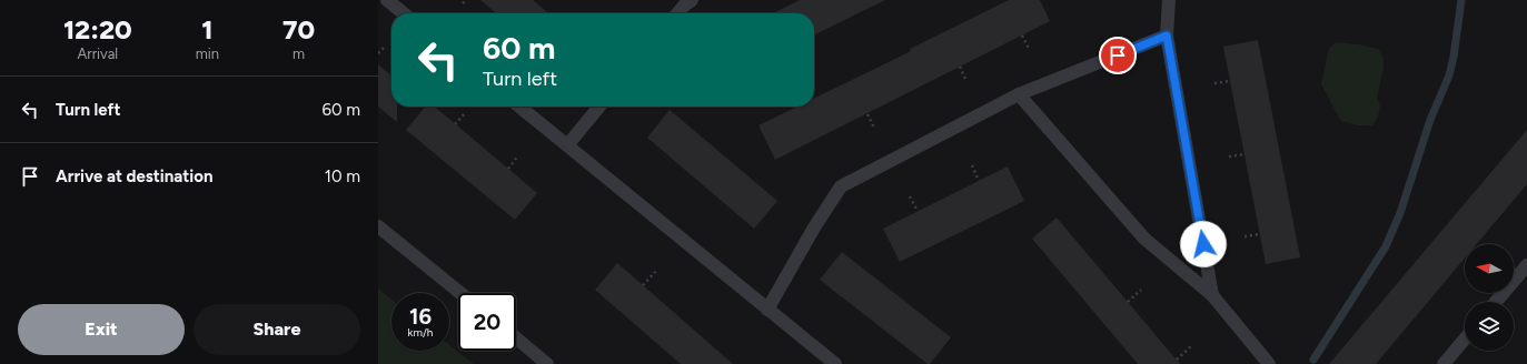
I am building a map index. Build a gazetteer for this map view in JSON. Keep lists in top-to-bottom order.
{
  "north": "left",
  "page": {
    "eta": [
      "12:20",
      "Arrival",
      "1",
      "min",
      "70",
      "m"
    ],
    "turn": ["60 m", "Turn left"],
    "list": [
      {
        "name": "Turn left",
        "value": "60 m"
      },
      {
        "name": "Arrive at destination",
        "value": "10 m"
      }
    ],
    "speed": "16 km/h",
    "limit": "20",
    "buttons": ["Exit", "Share"]
  }
}
